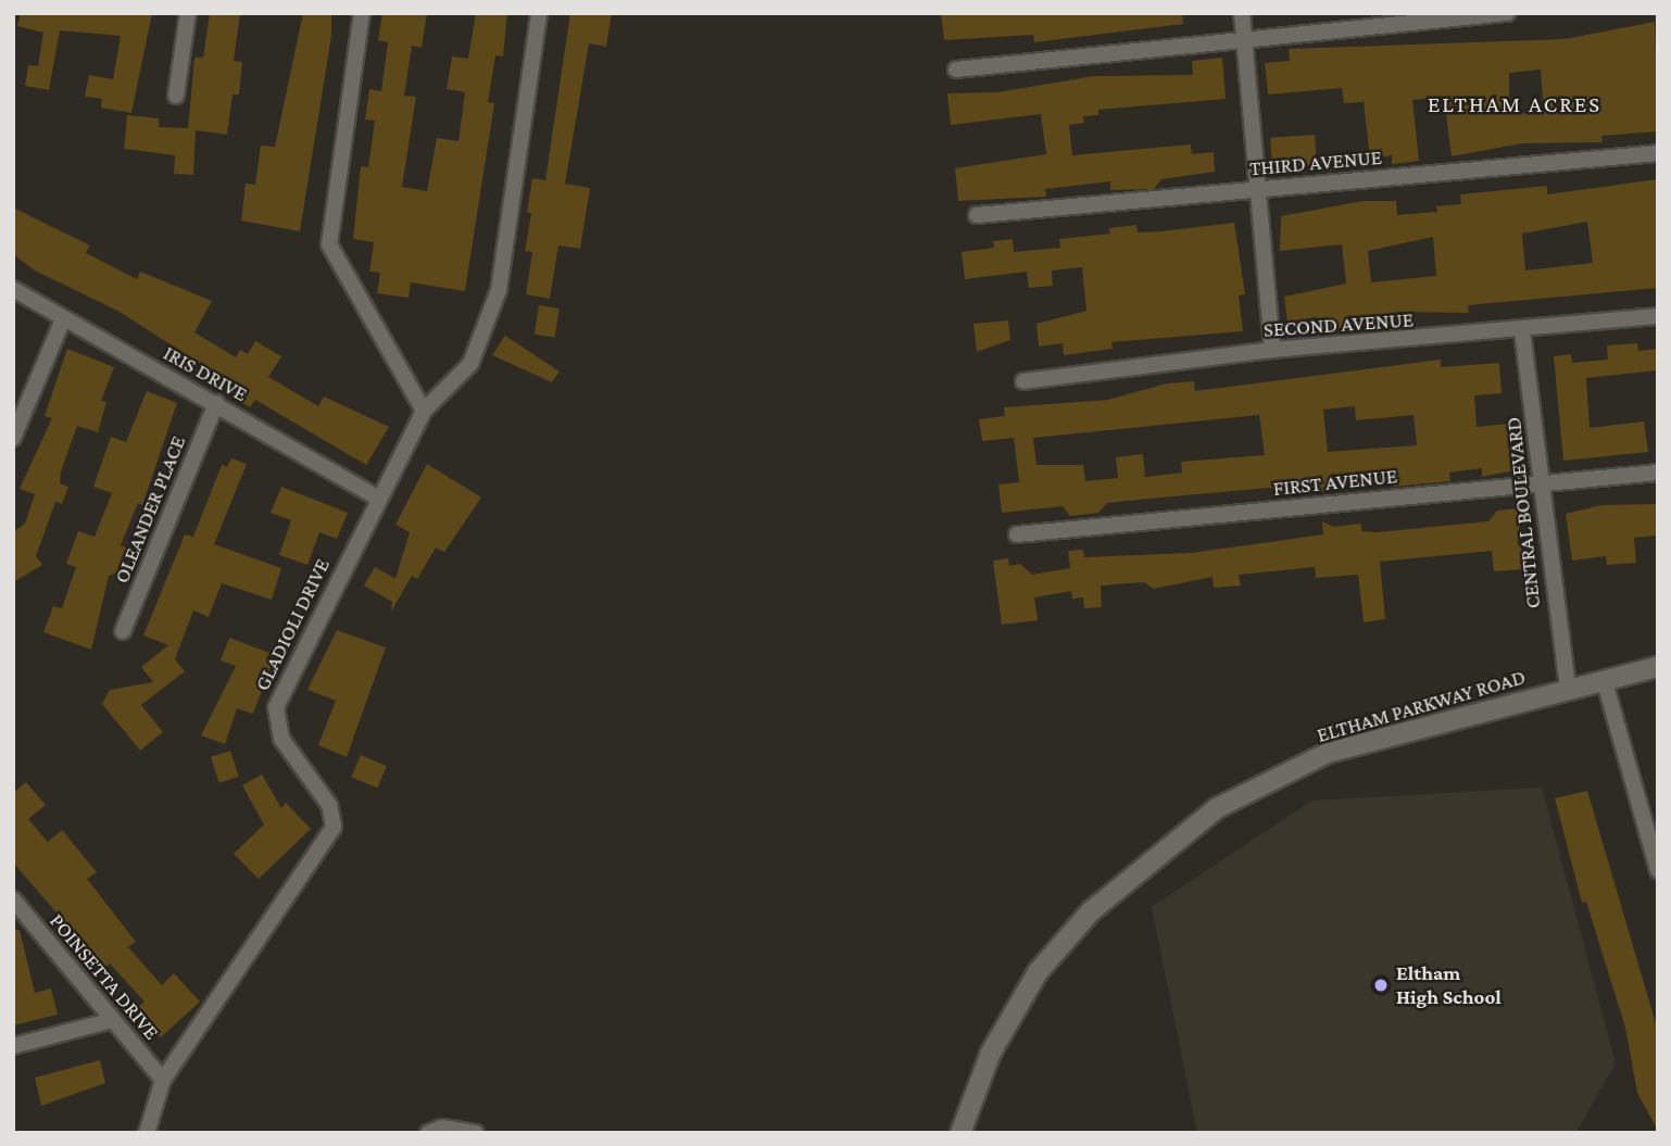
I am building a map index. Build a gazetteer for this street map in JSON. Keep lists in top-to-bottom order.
{
  "streets": {
    "street": [
      "THIRD AVENUE",
      "SECOND AVENUE",
      "IRIS DRIVE",
      "FIRST AVENUE",
      "OLEANDER PLACE",
      "CENTRAL BOULEVARD",
      "GLADIOLI DRIVE",
      "ELTHAM PARKWAY ROAD",
      "POINSETTA DRIVE"
    ]
  },
  "crossings": [
    ["SECOND AVENUE", "CENTRAL BOULEVARD"],
    ["IRIS DRIVE", "OLEANDER PLACE"],
    ["IRIS DRIVE", "GLADIOLI DRIVE"],
    ["FIRST AVENUE", "CENTRAL BOULEVARD"],
    ["CENTRAL BOULEVARD", "ELTHAM PARKWAY ROAD"],
    ["GLADIOLI DRIVE", "POINSETTA DRIVE"]
  ],
  "districts": ["ELTHAM ACRES"],
  "places": ["Eltham High School"]
}
